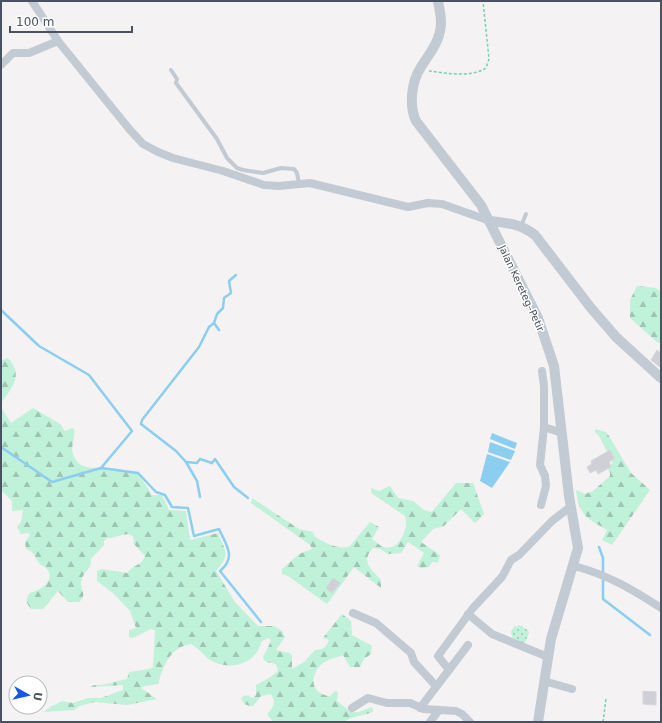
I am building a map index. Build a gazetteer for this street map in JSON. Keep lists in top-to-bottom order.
{
  "streets": {
    "street": ["Jalan Kereteg–Petir"]
  },
  "scale_bar": "100 m",
  "north": "right"
}
